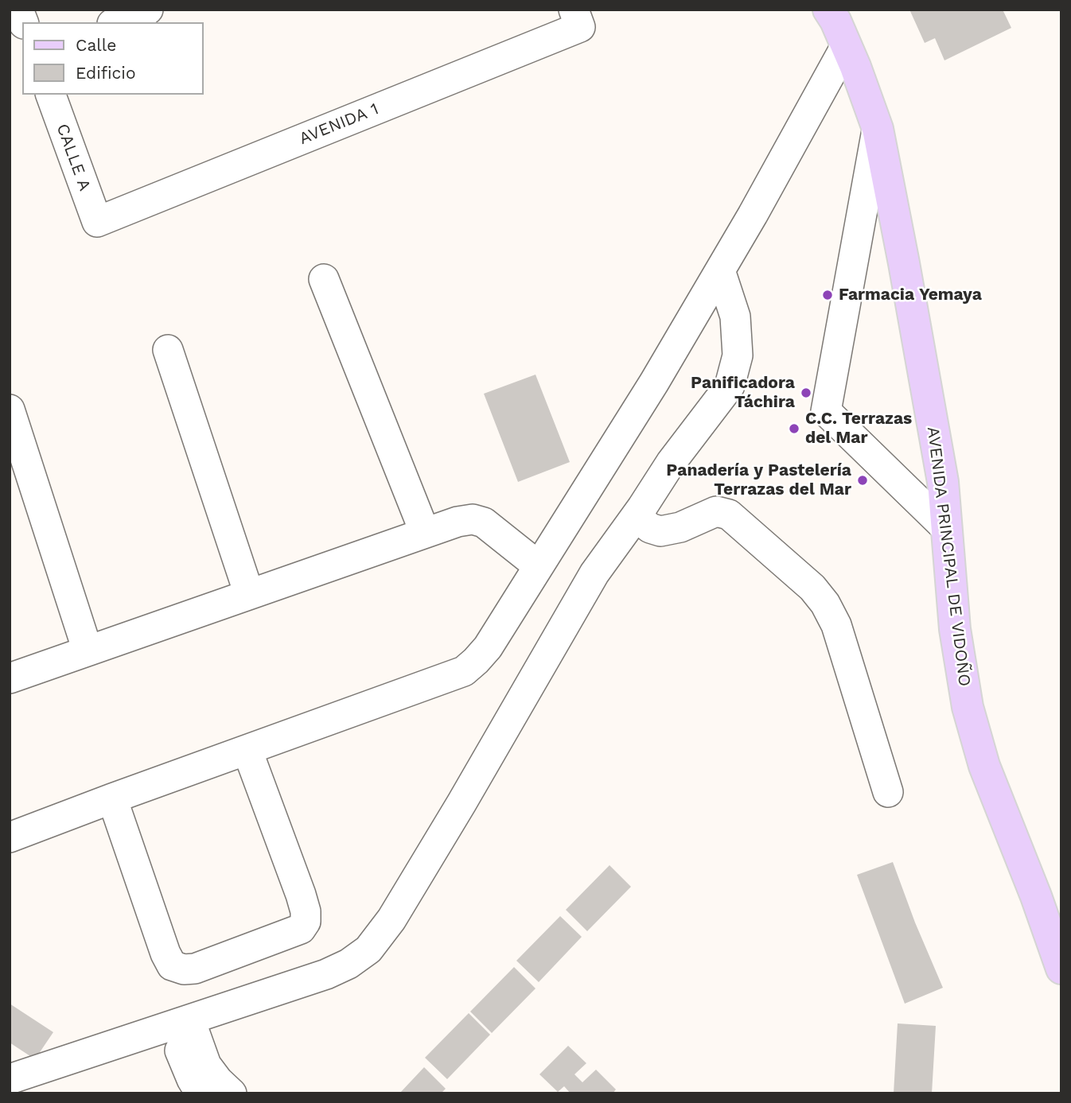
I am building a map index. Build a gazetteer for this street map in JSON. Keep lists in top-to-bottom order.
{
  "streets": {
    "main road": ["AVENIDA PRINCIPAL DE VIDOÑO"],
    "street": ["AVENIDA 1", "CALLE A"]
  },
  "crossings": [
    ["AVENIDA 1", "CALLE A"]
  ],
  "places": [
    "Farmacia Yemaya",
    "Panificadora Táchira",
    "C.C. Terrazas del Mar",
    "Panadería y Pastelería Terrazas del Mar"
  ],
  "legend": ["Calle", "Edificio"]
}
